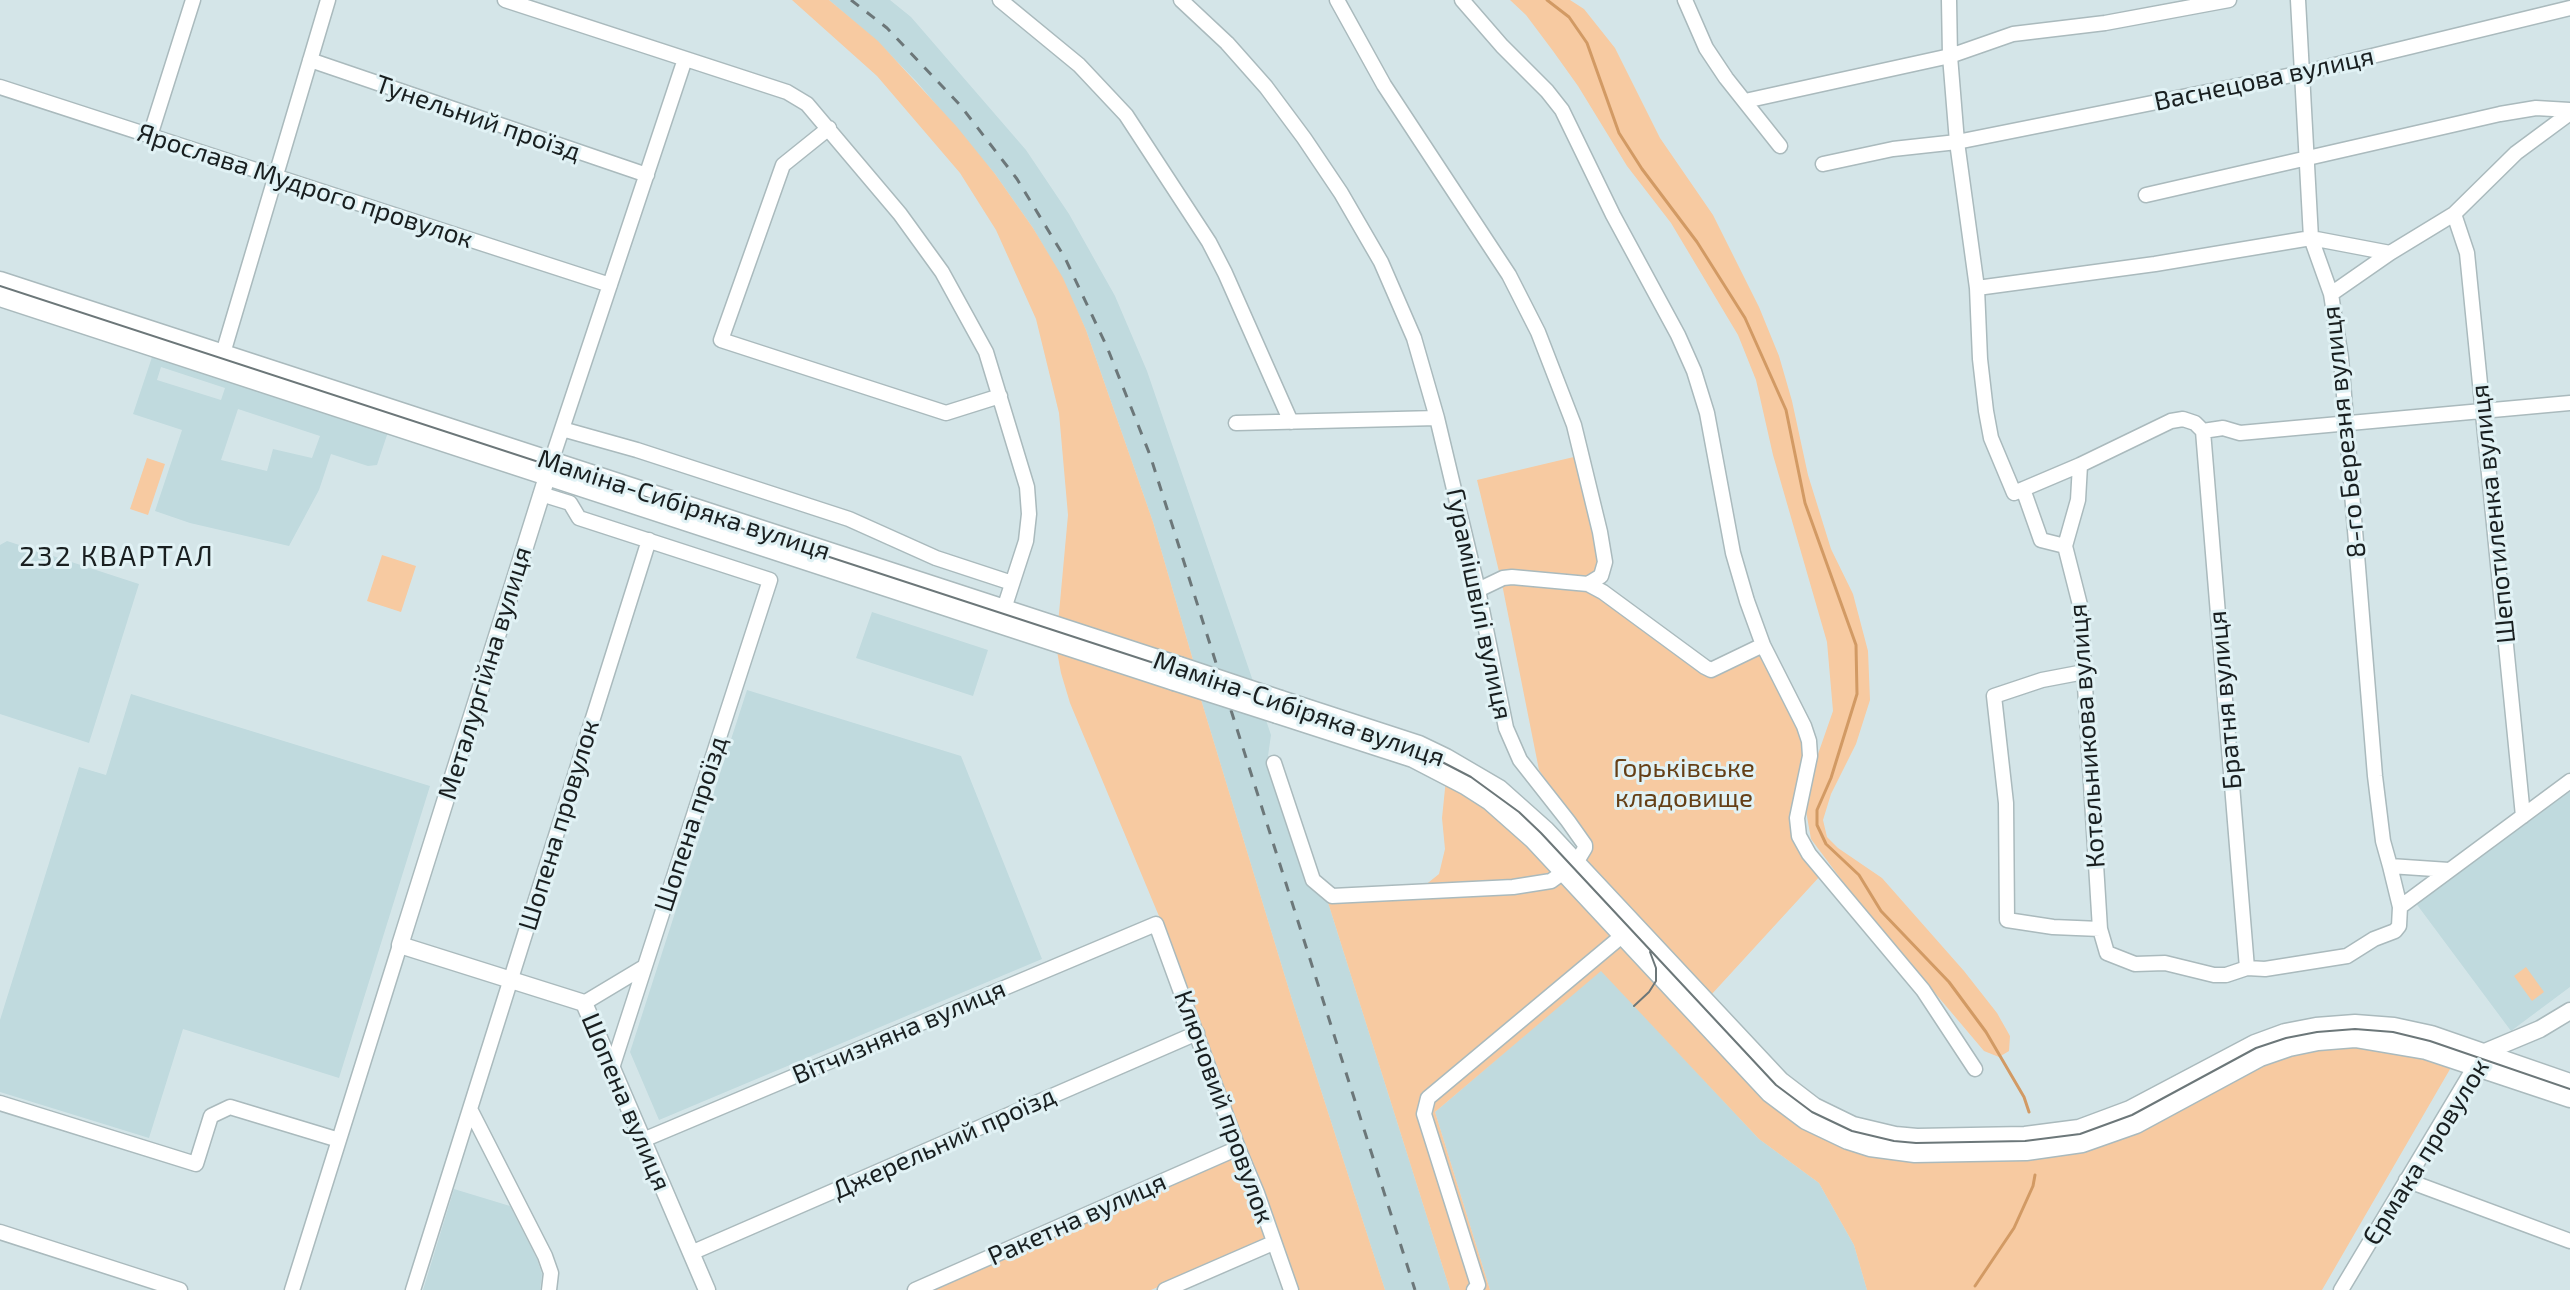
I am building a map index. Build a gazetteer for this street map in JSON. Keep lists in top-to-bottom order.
{
  "streets": {
    "main road": ["Маміна-Сибіряка вулиця"],
    "street": [
      "Васнецова вулиця",
      "Тунельний проїзд",
      "Ярослава Мудрого провулок",
      "8-го Березня вулиця",
      "Шепотиленка вулиця",
      "Гурамішвілі вулиця",
      "Металургійна вулиця",
      "Братня вулиця",
      "Котельникова вулиця",
      "Шопена проїзд",
      "Шопена провулок",
      "Вітчизняна вулиця",
      "Шопена вулиця",
      "Ключовий провулок",
      "Джерельний проїзд",
      "Єрмака провулок",
      "Ракетна вулиця"
    ]
  },
  "crossings": [
    ["Васнецова вулиця", "8-го Березня вулиця"],
    ["Тунельний проїзд", "Металургійна вулиця"],
    ["Ярослава Мудрого провулок", "Металургійна вулиця"],
    ["Маміна-Сибіряка вулиця", "Гурамішвілі вулиця"],
    ["Маміна-Сибіряка вулиця", "Металургійна вулиця"],
    ["Маміна-Сибіряка вулиця", "Єрмака провулок"],
    ["Металургійна вулиця", "Шопена вулиця"],
    ["Шопена проїзд", "Шопена провулок"],
    ["Шопена проїзд", "Шопена вулиця"],
    ["Шопена провулок", "Шопена вулиця"],
    ["Вітчизняна вулиця", "Шопена вулиця"],
    ["Вітчизняна вулиця", "Ключовий провулок"],
    ["Шопена вулиця", "Джерельний проїзд"],
    ["Ключовий провулок", "Джерельний проїзд"],
    ["Ключовий провулок", "Ракетна вулиця"]
  ],
  "districts": ["232 КВАРТАЛ"],
  "parks": ["Горьківське кладовище"]
}
